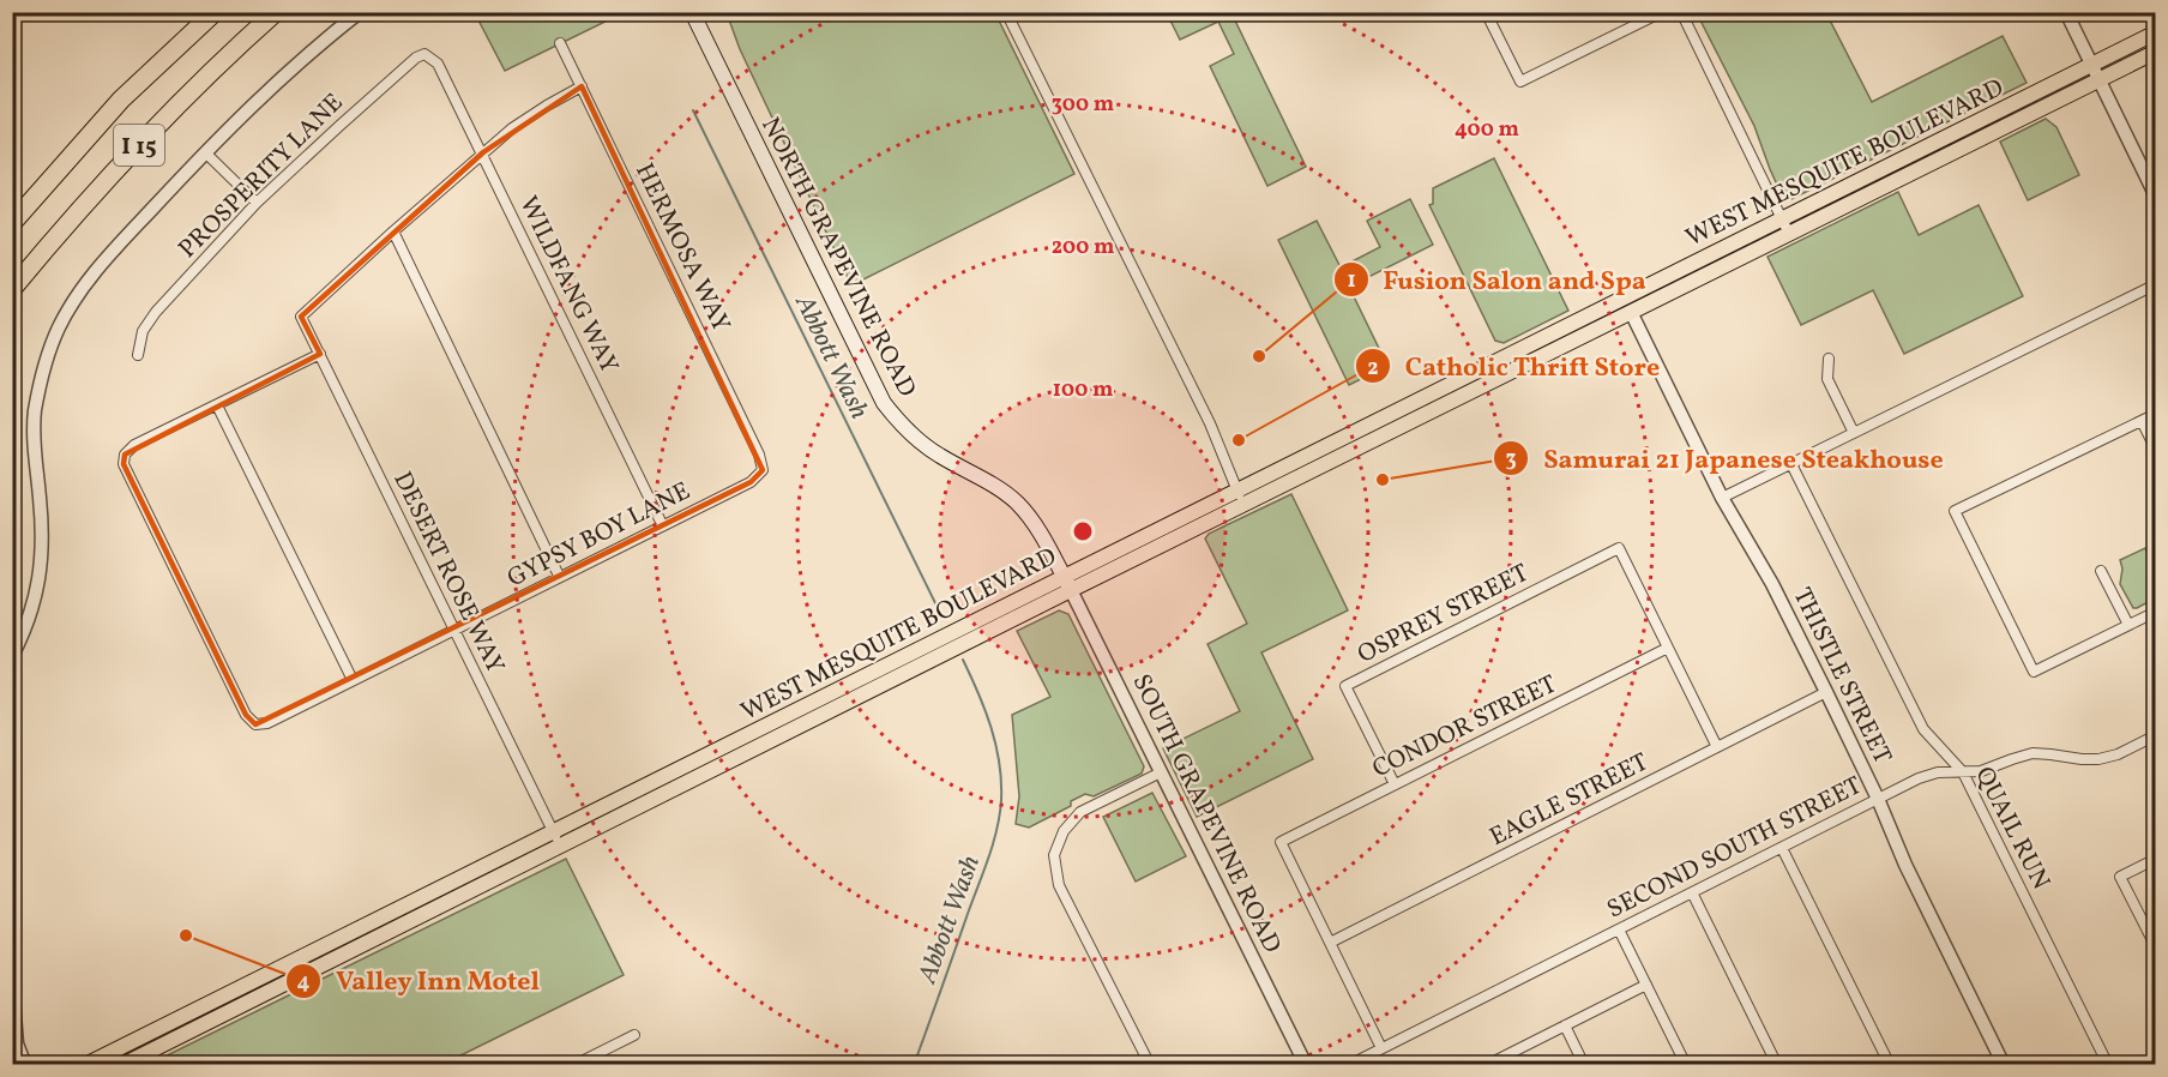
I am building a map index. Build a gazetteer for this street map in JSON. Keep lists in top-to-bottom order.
{
  "streets": {
    "highway": ["I 15"],
    "main road": ["WEST MESQUITE BOULEVARD", "NORTH GRAPEVINE ROAD"],
    "street": [
      "PROSPERITY LANE",
      "HERMOSA WAY",
      "WILDFANG WAY",
      "GYPSY BOY LANE",
      "DESERT ROSE WAY",
      "OSPREY STREET",
      "THISTLE STREET",
      "CONDOR STREET",
      "EAGLE STREET",
      "SOUTH GRAPEVINE ROAD",
      "QUAIL RUN",
      "SECOND SOUTH STREET"
    ]
  },
  "crossings": [
    ["WEST MESQUITE BOULEVARD", "NORTH GRAPEVINE ROAD"],
    ["WEST MESQUITE BOULEVARD", "DESERT ROSE WAY"],
    ["WEST MESQUITE BOULEVARD", "THISTLE STREET"],
    ["WEST MESQUITE BOULEVARD", "SOUTH GRAPEVINE ROAD"],
    ["PROSPERITY LANE", "WILDFANG WAY"],
    ["HERMOSA WAY", "GYPSY BOY LANE"],
    ["NORTH GRAPEVINE ROAD", "SOUTH GRAPEVINE ROAD"],
    ["WILDFANG WAY", "GYPSY BOY LANE"],
    ["GYPSY BOY LANE", "DESERT ROSE WAY"],
    ["OSPREY STREET", "CONDOR STREET"],
    ["THISTLE STREET", "EAGLE STREET"],
    ["THISTLE STREET", "SECOND SOUTH STREET"],
    ["CONDOR STREET", "EAGLE STREET"],
    ["QUAIL RUN", "SECOND SOUTH STREET"]
  ],
  "water": ["Abbott Wash"],
  "places": [
    "Fusion Salon and Spa",
    "Catholic Thrift Store",
    "Samurai 21 Japanese Steakhouse",
    "Valley Inn Motel"
  ],
  "rings": [
    "300 m",
    "400 m",
    "200 m",
    "100 m"
  ]
}
